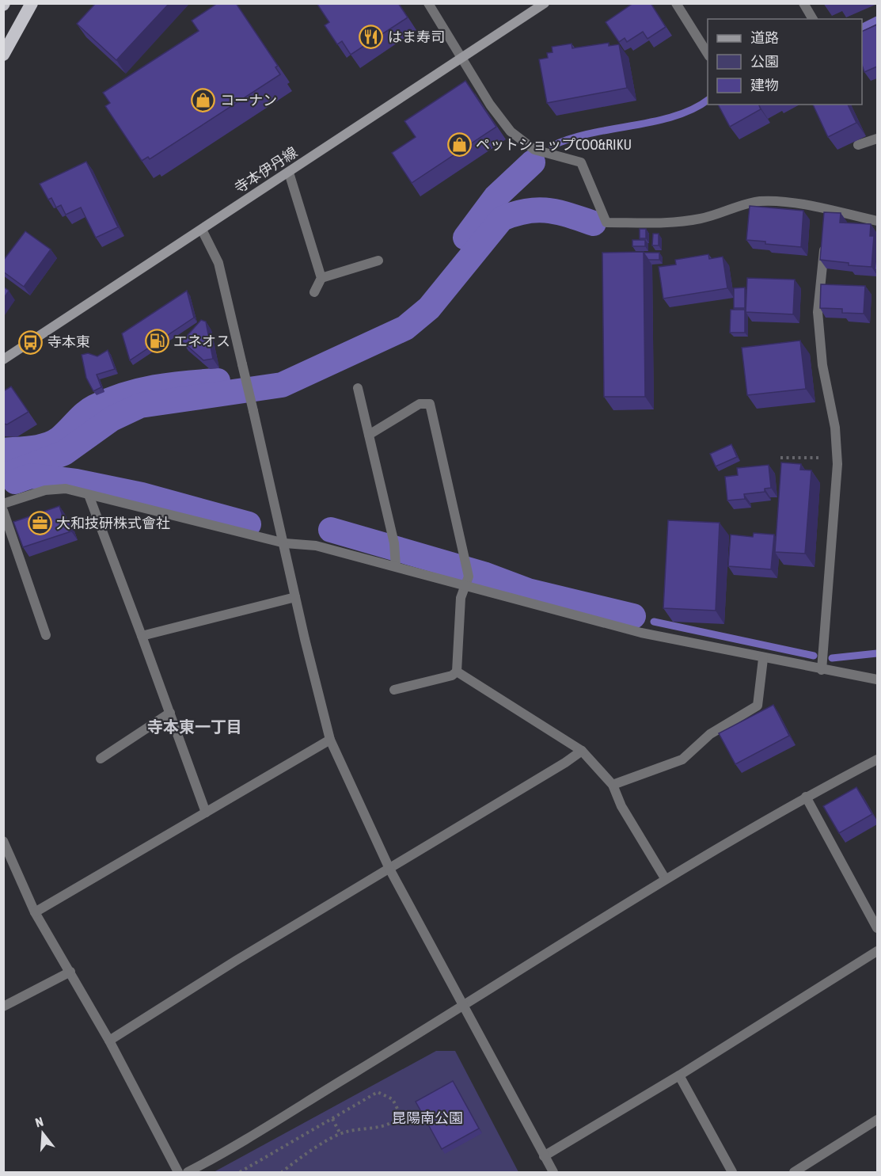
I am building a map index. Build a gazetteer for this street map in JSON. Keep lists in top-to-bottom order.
{
  "streets": {
    "main road": ["寺本伊丹線"]
  },
  "districts": ["寺本東一丁目"],
  "parks": ["昆陽南公園"],
  "places": {
    "restaurant": ["はま寿司"],
    "shop": ["コーナン", "ペットショップCOO&RIKU"],
    "fuel station": ["エネオス"],
    "bus stop": ["寺本東"],
    "office": ["大和技研株式會社"]
  },
  "legend": ["道路", "公園", "建物"],
  "north": "top"
}
